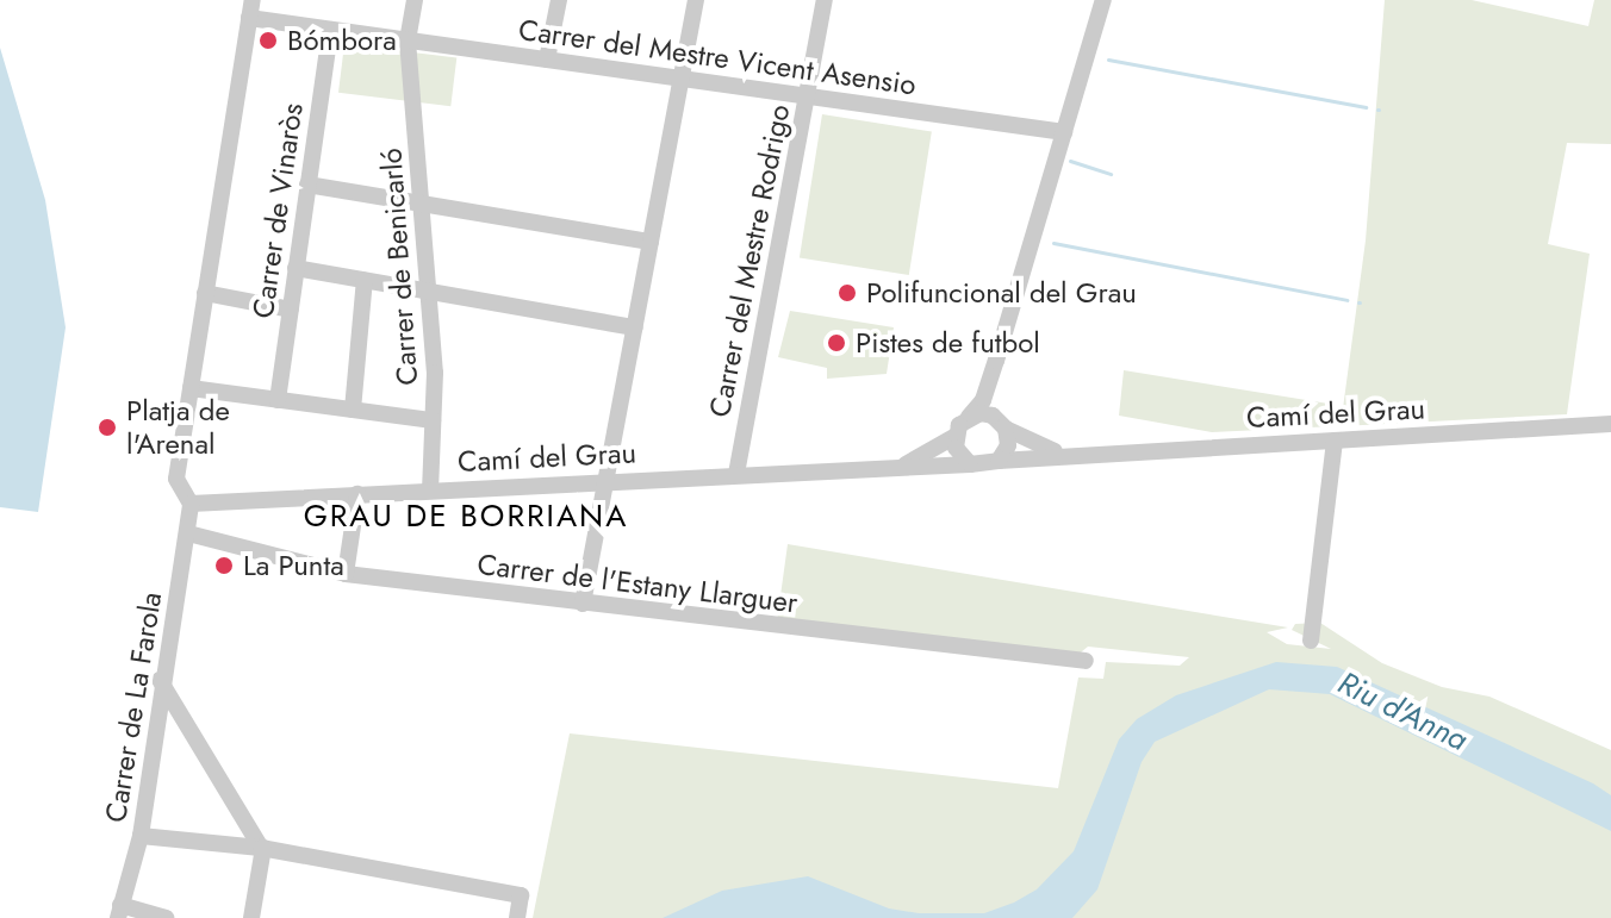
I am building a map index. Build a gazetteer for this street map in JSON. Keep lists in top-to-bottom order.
{
  "streets": {
    "street": [
      "Carrer del Mestre Vicent Asensio",
      "Carrer de Vinaròs",
      "Carrer del Mestre Rodrigo",
      "Carrer de Benicarló",
      "Camí del Grau",
      "Carrer de l'Estany Llarguer",
      "Carrer de La Farola"
    ]
  },
  "crossings": [
    ["Carrer del Mestre Vicent Asensio", "Carrer de Vinaròs"],
    ["Carrer del Mestre Vicent Asensio", "Carrer del Mestre Rodrigo"],
    ["Carrer del Mestre Vicent Asensio", "Carrer de Benicarló"],
    ["Carrer del Mestre Vicent Asensio", "Carrer de La Farola"],
    ["Carrer del Mestre Rodrigo", "Camí del Grau"],
    ["Carrer de Benicarló", "Camí del Grau"],
    ["Camí del Grau", "Carrer de La Farola"],
    ["Carrer de l'Estany Llarguer", "Carrer de La Farola"]
  ],
  "districts": ["GRAU DE BORRIANA"],
  "water": ["Riu d'Anna"],
  "places": [
    "Bómbora",
    "Polifuncional del Grau",
    "Pistes de futbol",
    "Platja de l'Arenal",
    "La Punta"
  ]
}
